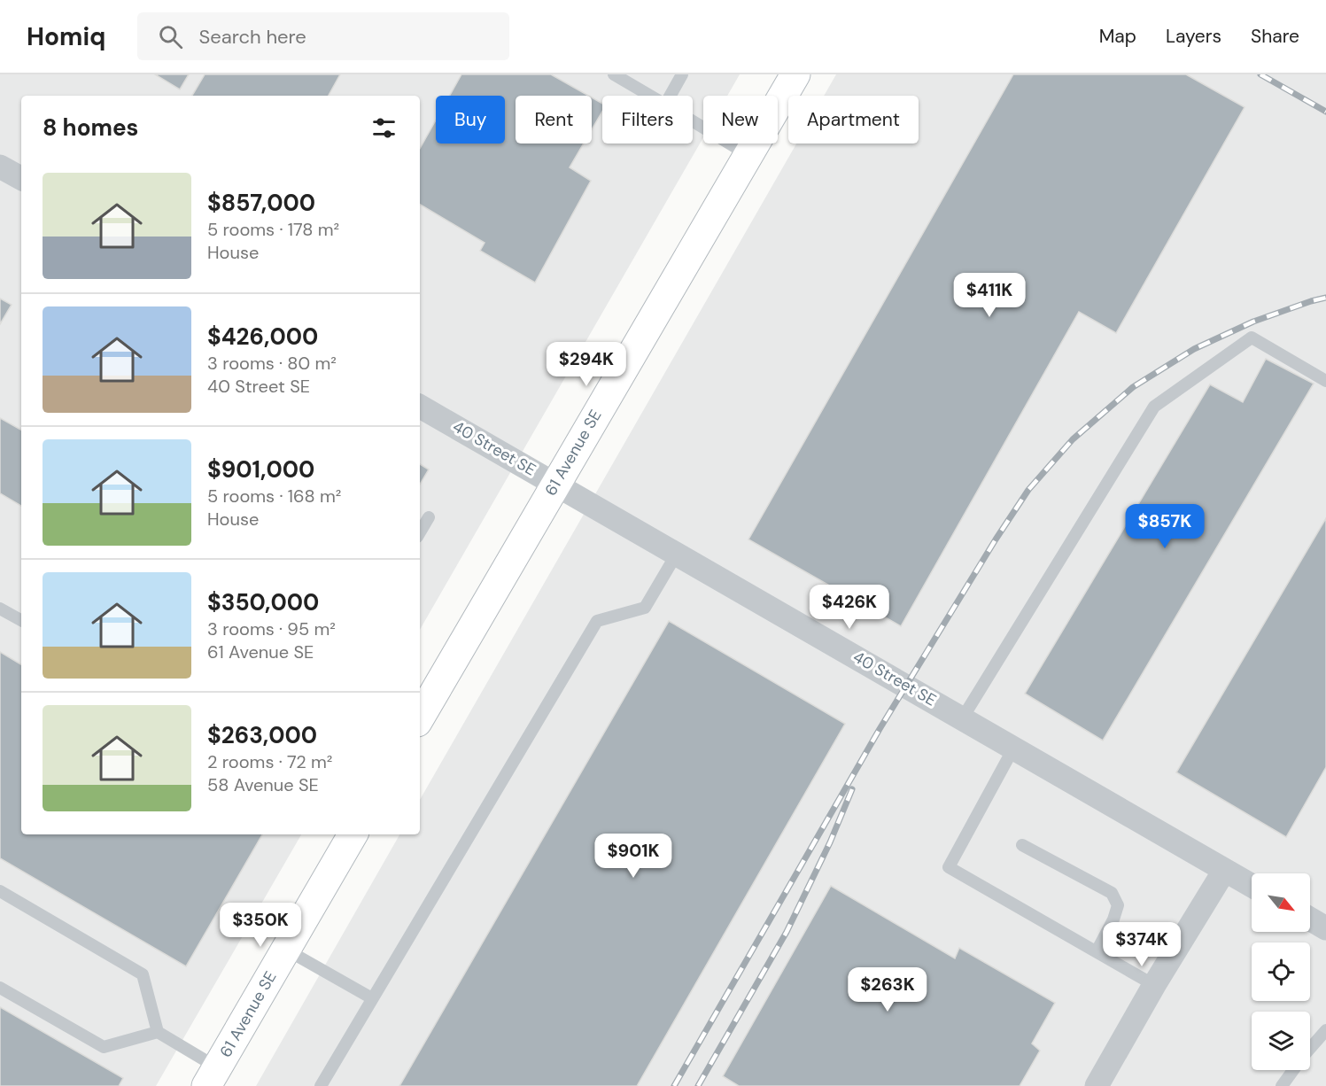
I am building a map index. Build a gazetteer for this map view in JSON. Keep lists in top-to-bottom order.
{
  "streets": {
    "street": ["40 Street SE", "61 Avenue SE"]
  },
  "crossings": [
    ["40 Street SE", "61 Avenue SE"]
  ],
  "north": "bottom right",
  "page": {
    "header": "Homiq",
    "search": "Search here",
    "nav": ["Map", "Layers", "Share"],
    "chip": [
      "Buy",
      "Rent",
      "Filters",
      "New",
      "Apartment"
    ],
    "heading": "8 homes",
    "list": [
      {
        "name": "$857,000",
        "note": "5 rooms · 178 m² · House"
      },
      {
        "name": "$426,000",
        "note": "3 rooms · 80 m² · 40 Street SE"
      },
      {
        "name": "$901,000",
        "note": "5 rooms · 168 m² · House"
      },
      {
        "name": "$350,000",
        "note": "3 rooms · 95 m² · 61 Avenue SE"
      },
      {
        "name": "$263,000",
        "note": "2 rooms · 72 m² · 58 Avenue SE"
      }
    ],
    "price": [
      "$411K",
      "$294K",
      "$857K",
      "$426K",
      "$901K",
      "$350K",
      "$374K",
      "$263K"
    ]
  }
}
